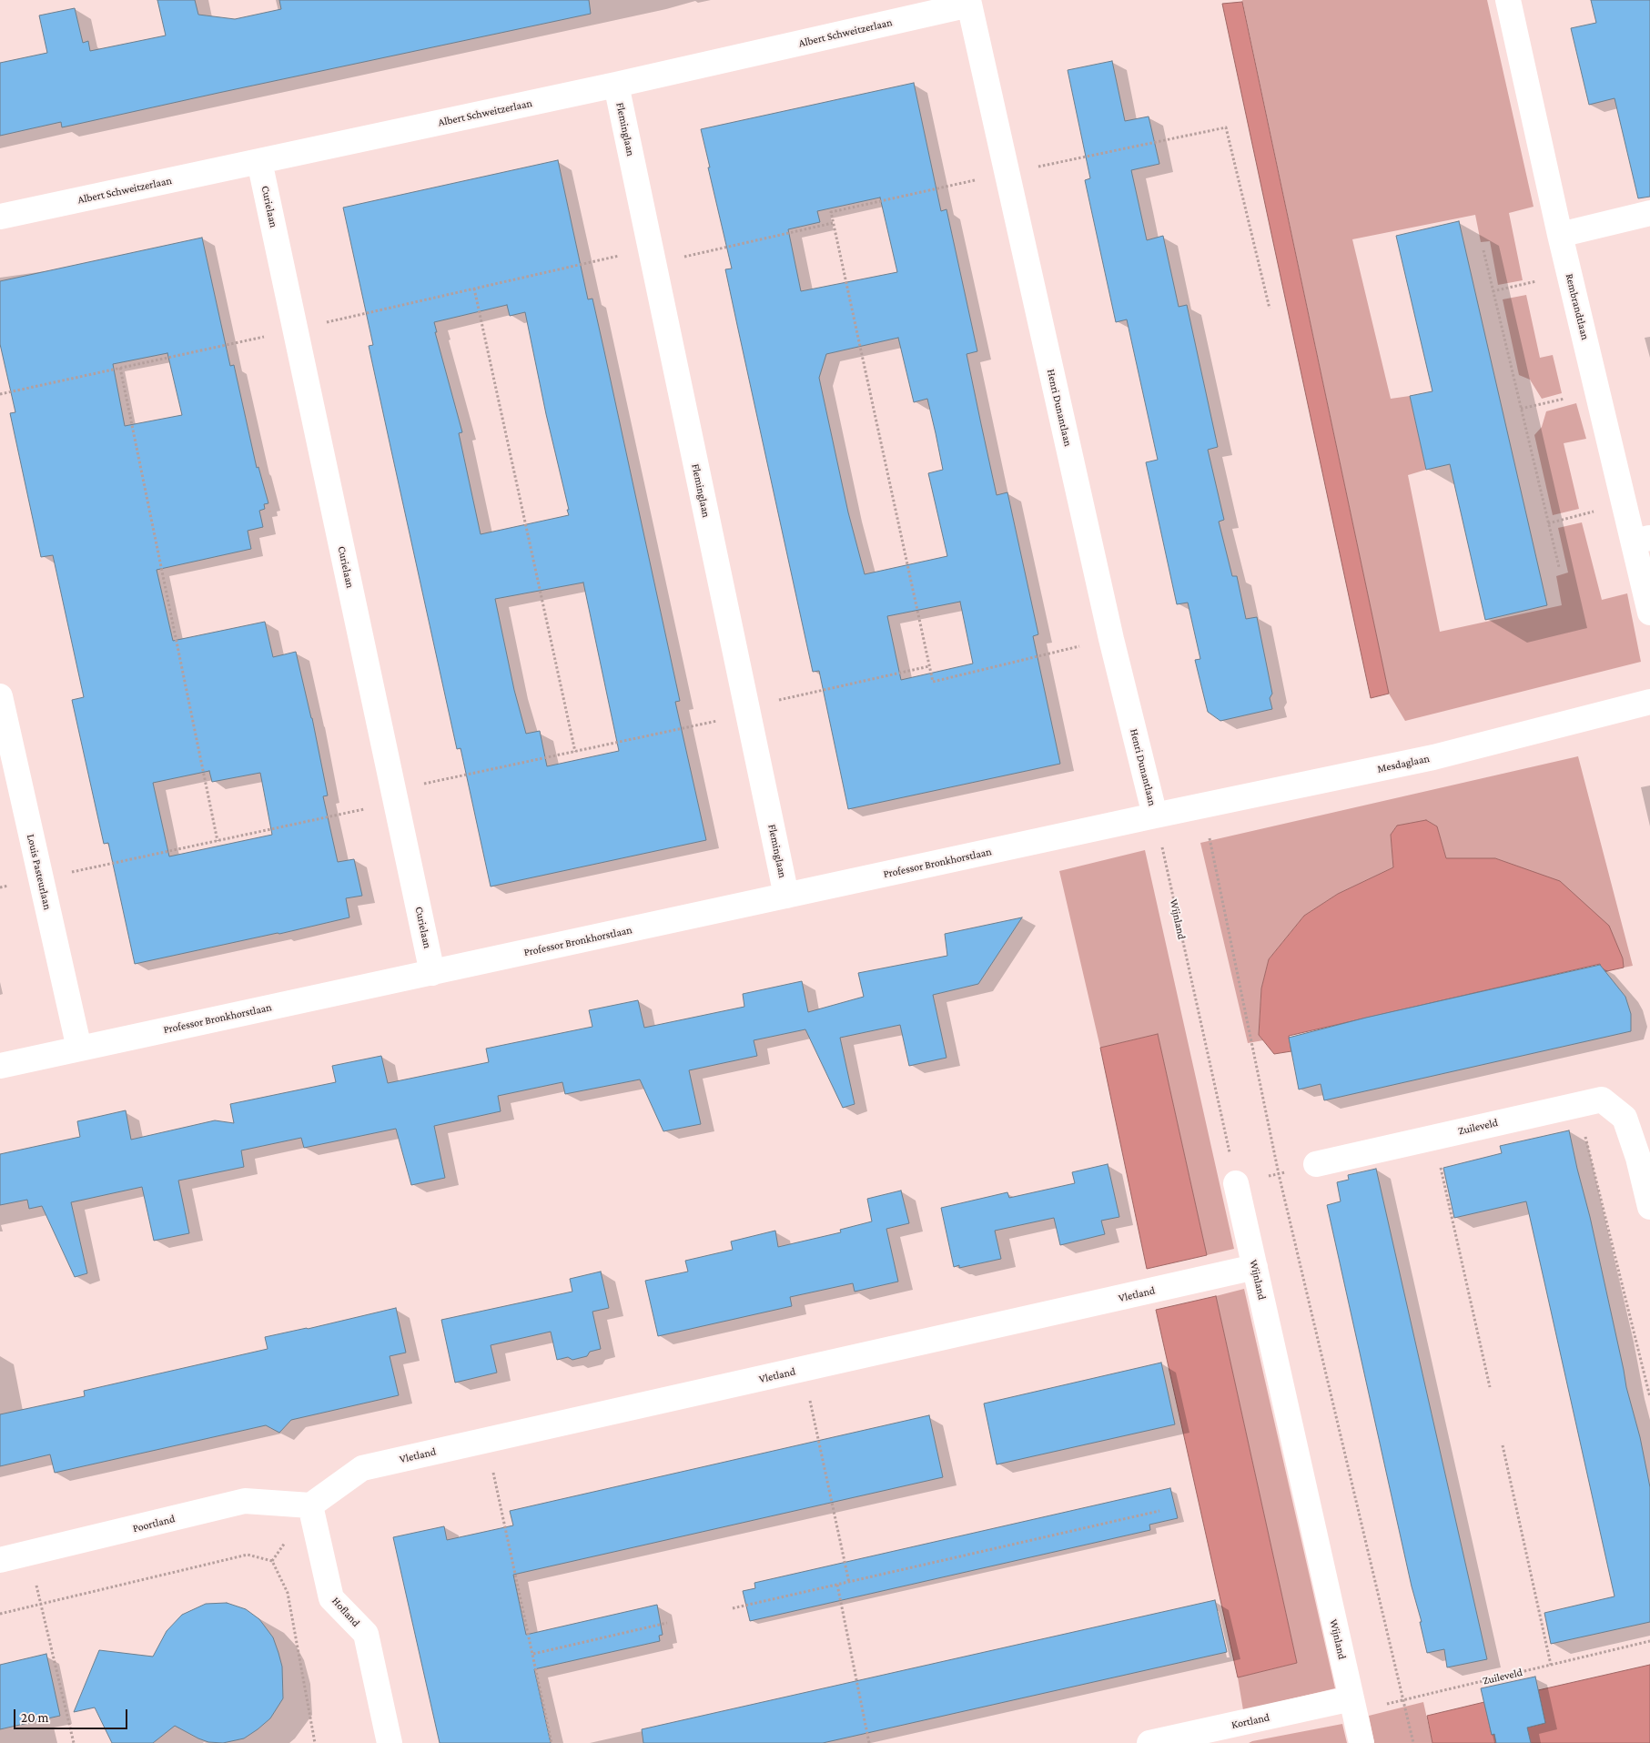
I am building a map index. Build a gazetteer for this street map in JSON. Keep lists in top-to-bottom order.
{
  "streets": {
    "street": [
      "Albert Schweitzerlaan",
      "Fleminglaan",
      "Curielaan",
      "Rembrandtlaan",
      "Henri Dunantlaan",
      "Mesdaglaan",
      "Professor Bronkhorstlaan",
      "Louis Pasteurlaan",
      "Wijnland",
      "Zuileveld",
      "Vletland",
      "Poortland",
      "Hofland",
      "Kortland"
    ]
  },
  "crossings": [
    ["Albert Schweitzerlaan", "Fleminglaan"],
    ["Albert Schweitzerlaan", "Curielaan"],
    ["Albert Schweitzerlaan", "Henri Dunantlaan"],
    ["Fleminglaan", "Professor Bronkhorstlaan"],
    ["Curielaan", "Professor Bronkhorstlaan"],
    ["Henri Dunantlaan", "Mesdaglaan"],
    ["Henri Dunantlaan", "Professor Bronkhorstlaan"],
    ["Henri Dunantlaan", "Wijnland"],
    ["Mesdaglaan", "Professor Bronkhorstlaan"],
    ["Mesdaglaan", "Wijnland"],
    ["Professor Bronkhorstlaan", "Louis Pasteurlaan"],
    ["Professor Bronkhorstlaan", "Wijnland"],
    ["Wijnland", "Zuileveld"],
    ["Wijnland", "Vletland"],
    ["Wijnland", "Kortland"],
    ["Zuileveld", "Kortland"],
    ["Vletland", "Poortland"],
    ["Vletland", "Hofland"],
    ["Poortland", "Hofland"]
  ],
  "scale_bar": "20 m"
}
